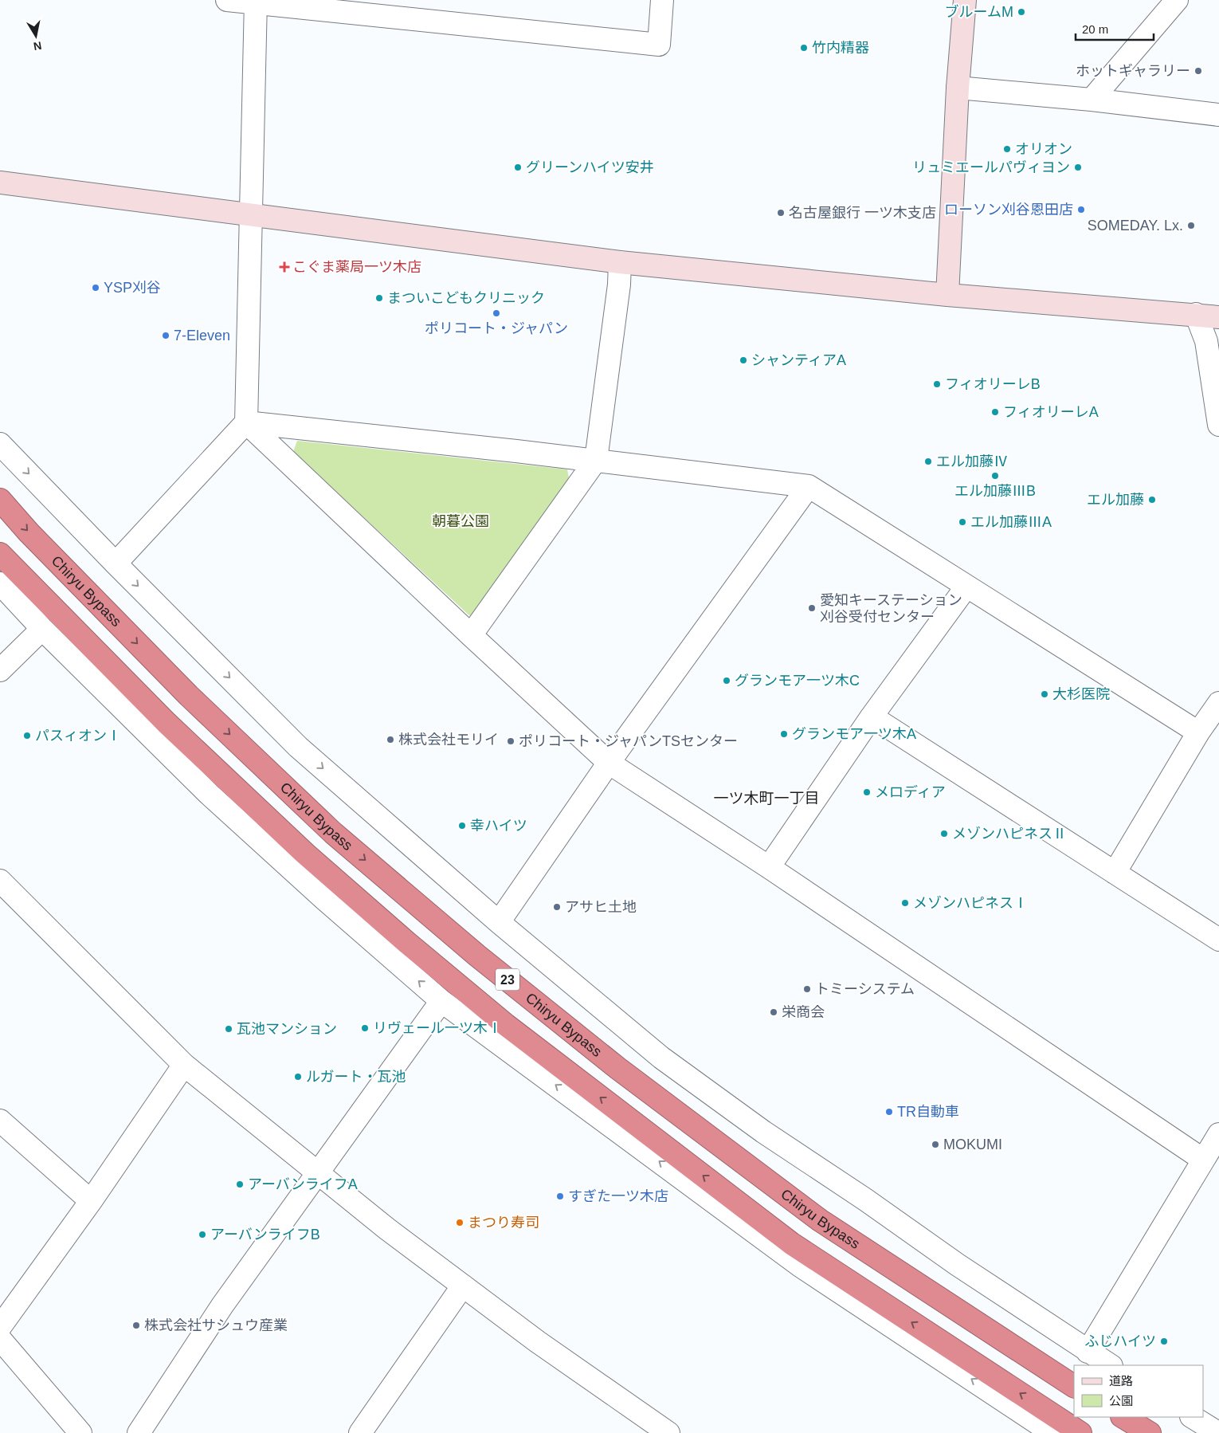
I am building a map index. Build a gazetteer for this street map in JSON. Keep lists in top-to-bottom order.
{
  "streets": {
    "highway": ["Chiryu Bypass", "23"]
  },
  "districts": ["一ツ木町一丁目"],
  "parks": ["朝暮公園"],
  "places": {
    "other": [
      "ブルームM",
      "竹内精器",
      "ホットギャラリー",
      "オリオン",
      "グリーンハイツ安井",
      "リュミエールパヴィヨン",
      "ローソン刈谷恩田店",
      "名古屋銀行 一ツ木支店",
      "SOMEDAY. Lx.",
      "YSP刈谷",
      "まついこどもクリニック",
      "ポリコート・ジャパン",
      "7-Eleven",
      "シャンティアA",
      "フィオリーレB",
      "フィオリーレA",
      "エル加藤Ⅳ",
      "エル加藤ⅢB",
      "エル加藤",
      "エル加藤ⅢA",
      "愛知キーステーション 刈谷受付センター",
      "グランモア一ツ木C",
      "大杉医院",
      "グランモア一ツ木A",
      "パスィオンⅠ",
      "株式会社モリイ",
      "ポリコート・ジャパンTSセンター",
      "メロディア",
      "幸ハイツ",
      "メゾンハピネスⅡ",
      "メゾンハピネスⅠ",
      "アサヒ土地",
      "トミーシステム",
      "栄商会",
      "リヴェール一ツ木Ⅰ",
      "瓦池マンション",
      "ルガート・瓦池",
      "TR自動車",
      "MOKUMI",
      "アーバンライフA",
      "すぎた一ツ木店",
      "まつり寿司",
      "アーバンライフB",
      "株式会社サシュウ産業",
      "ふじハイツ"
    ],
    "health": ["こぐま薬局一ツ木店"]
  },
  "legend": ["道路", "公園"],
  "scale_bar": "20 m",
  "north": "bottom"
}
